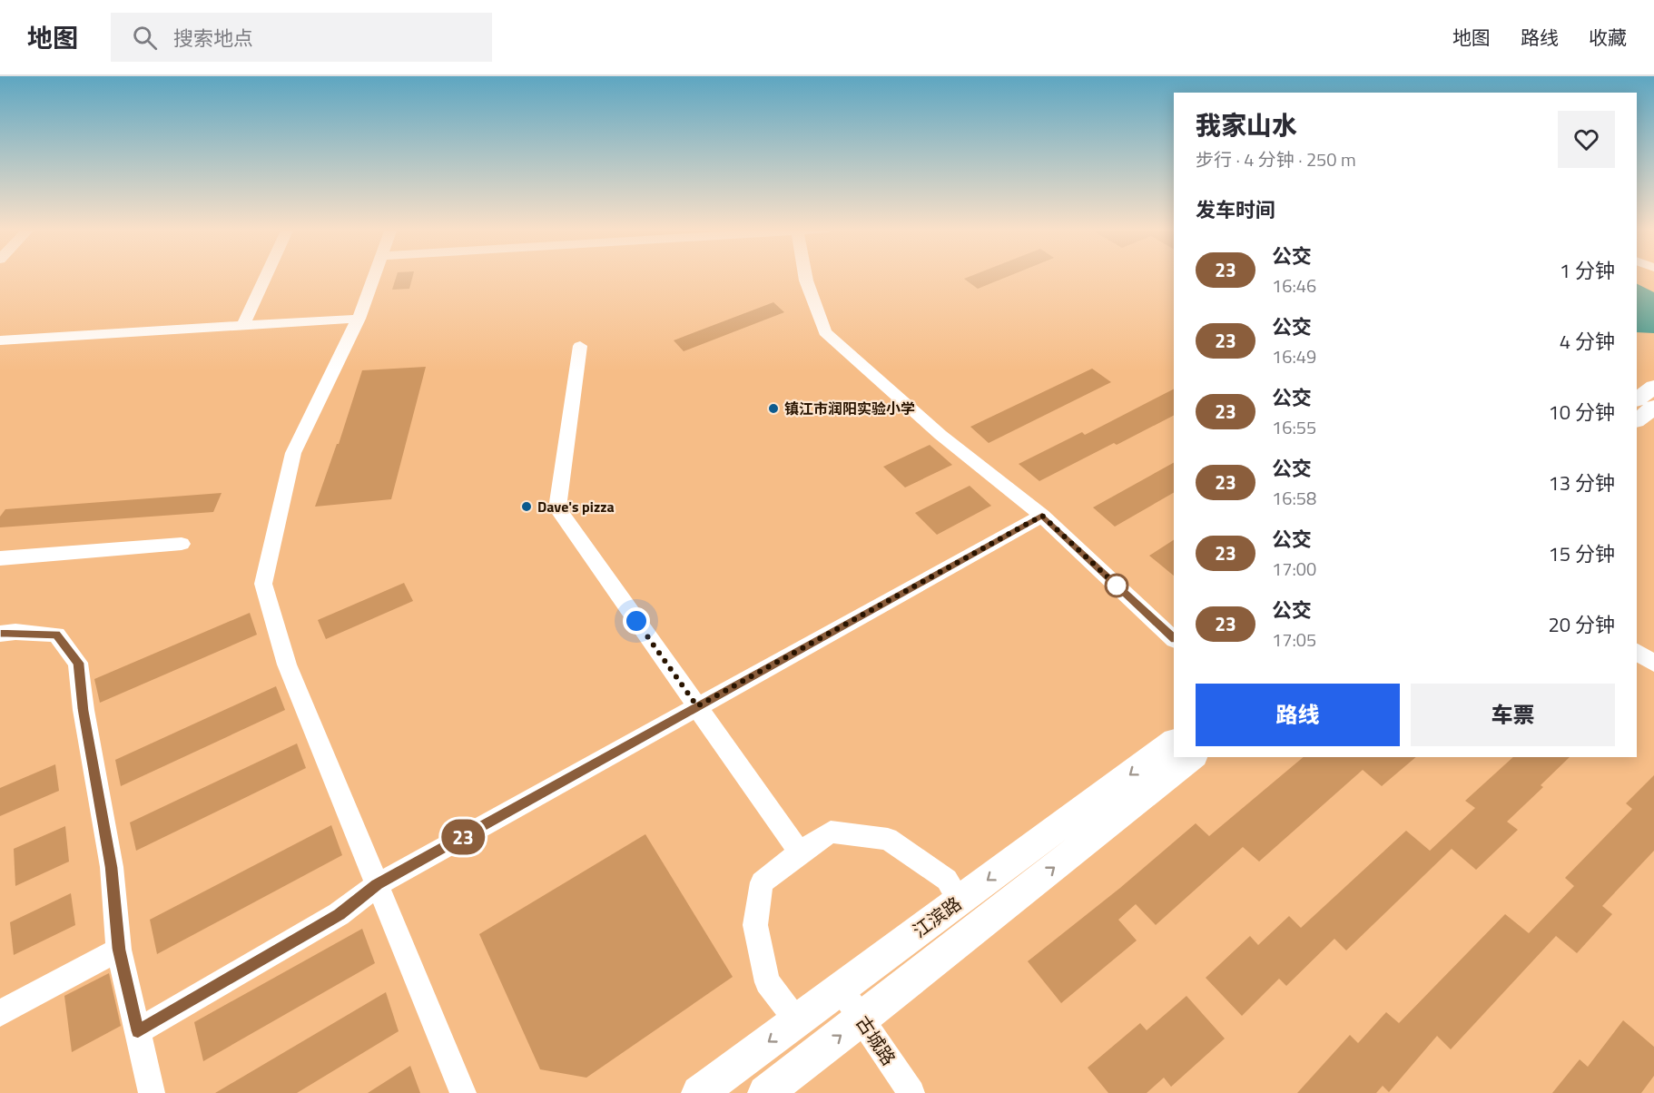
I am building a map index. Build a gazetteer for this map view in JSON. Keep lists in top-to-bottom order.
{
  "streets": {
    "main road": ["江滨路"],
    "street": ["古城路"]
  },
  "crossings": [
    ["江滨路", "古城路"]
  ],
  "places": ["镇江市润阳实验小学", "Dave's pizza"],
  "lines": ["bus line 23"],
  "page": {
    "header": "地图",
    "search": "搜索地点",
    "nav": ["地图", "路线", "收藏"],
    "on_map": "23",
    "heading": [
      ["我家山水", "步行 · 4 分钟 · 250 m"],
      "发车时间"
    ],
    "list": [
      {
        "mark": "23",
        "name": "公交",
        "note": "16:46",
        "value": "1 分钟"
      },
      {
        "mark": "23",
        "name": "公交",
        "note": "16:49",
        "value": "4 分钟"
      },
      {
        "mark": "23",
        "name": "公交",
        "note": "16:55",
        "value": "10 分钟"
      },
      {
        "mark": "23",
        "name": "公交",
        "note": "16:58",
        "value": "13 分钟"
      },
      {
        "mark": "23",
        "name": "公交",
        "note": "17:00",
        "value": "15 分钟"
      },
      {
        "mark": "23",
        "name": "公交",
        "note": "17:05",
        "value": "20 分钟"
      }
    ],
    "buttons": ["路线", "车票"]
  }
}
